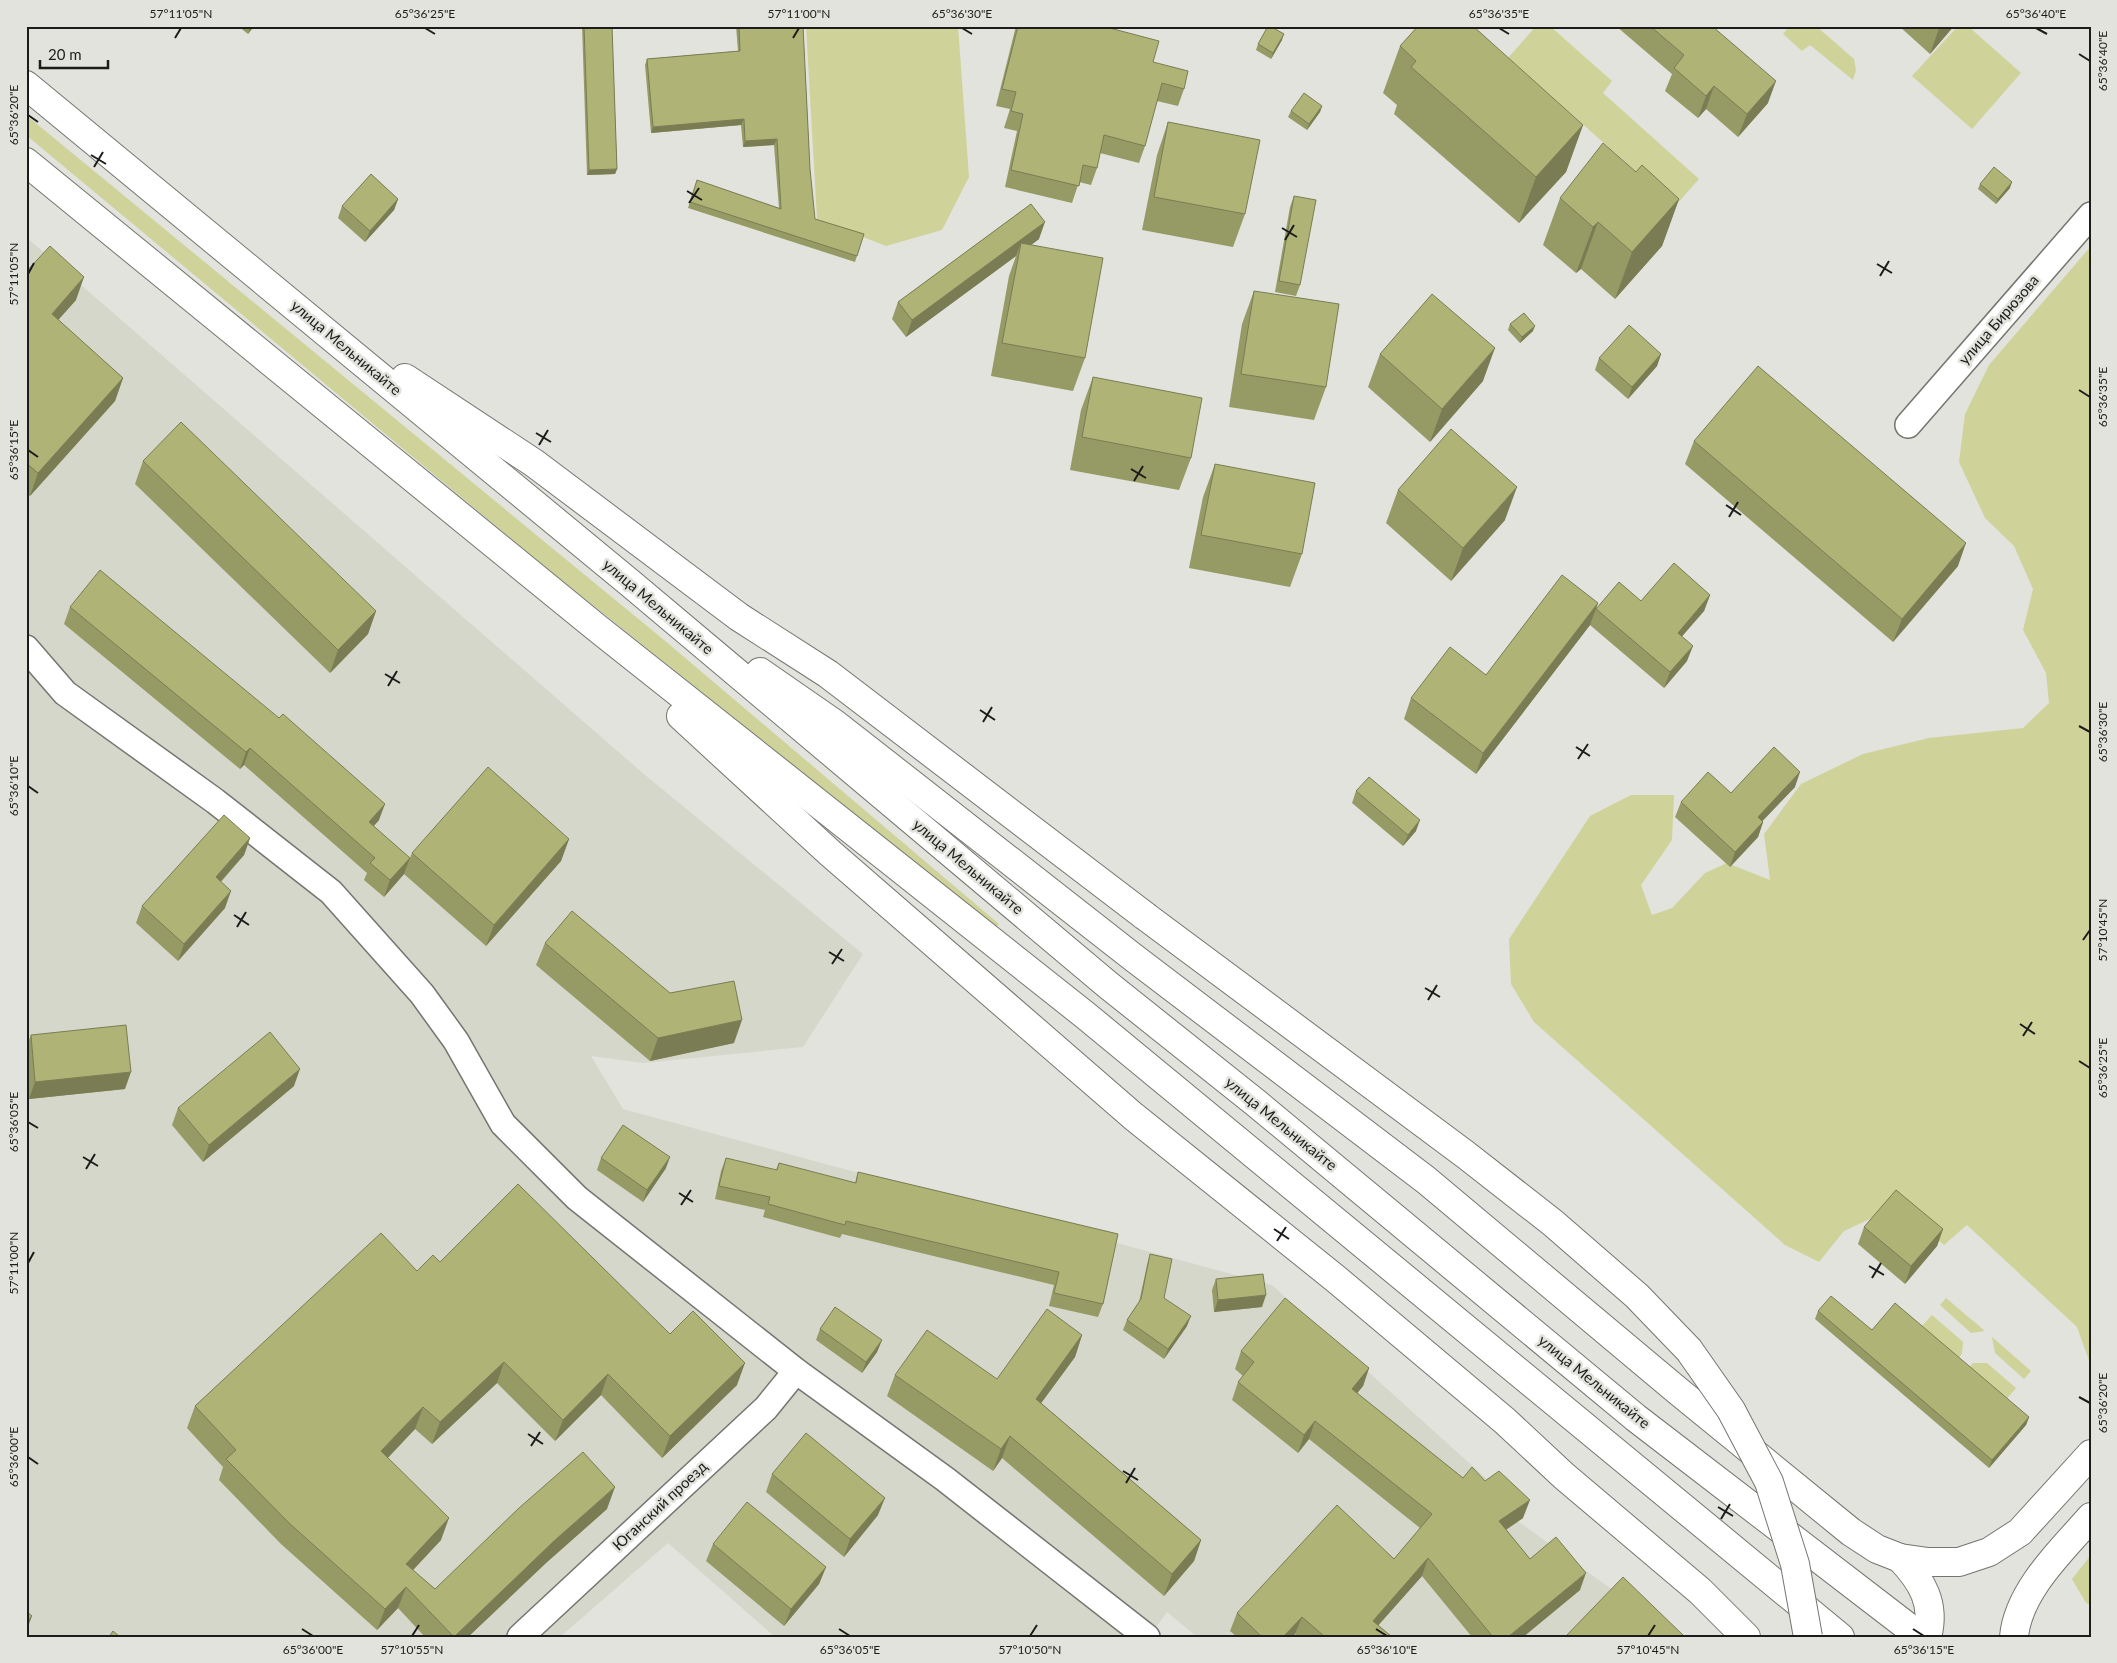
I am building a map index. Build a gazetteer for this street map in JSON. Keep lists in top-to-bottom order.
{
  "streets": {
    "main road": ["улица Мельникайте"],
    "street": ["улица Бирюзова", "Юганский проезд"]
  },
  "scale_bar": "20 m",
  "coordinates": [
    "57°11'05\"N",
    "65°36'25\"E",
    "57°11'00\"N",
    "65°36'30\"E",
    "65°36'35\"E",
    "65°36'40\"E",
    "65°36'20\"E",
    "65°36'15\"E",
    "65°36'10\"E",
    "57°10'45\"N",
    "65°36'05\"E",
    "65°36'00\"E",
    "57°10'55\"N",
    "57°10'50\"N"
  ]
}
